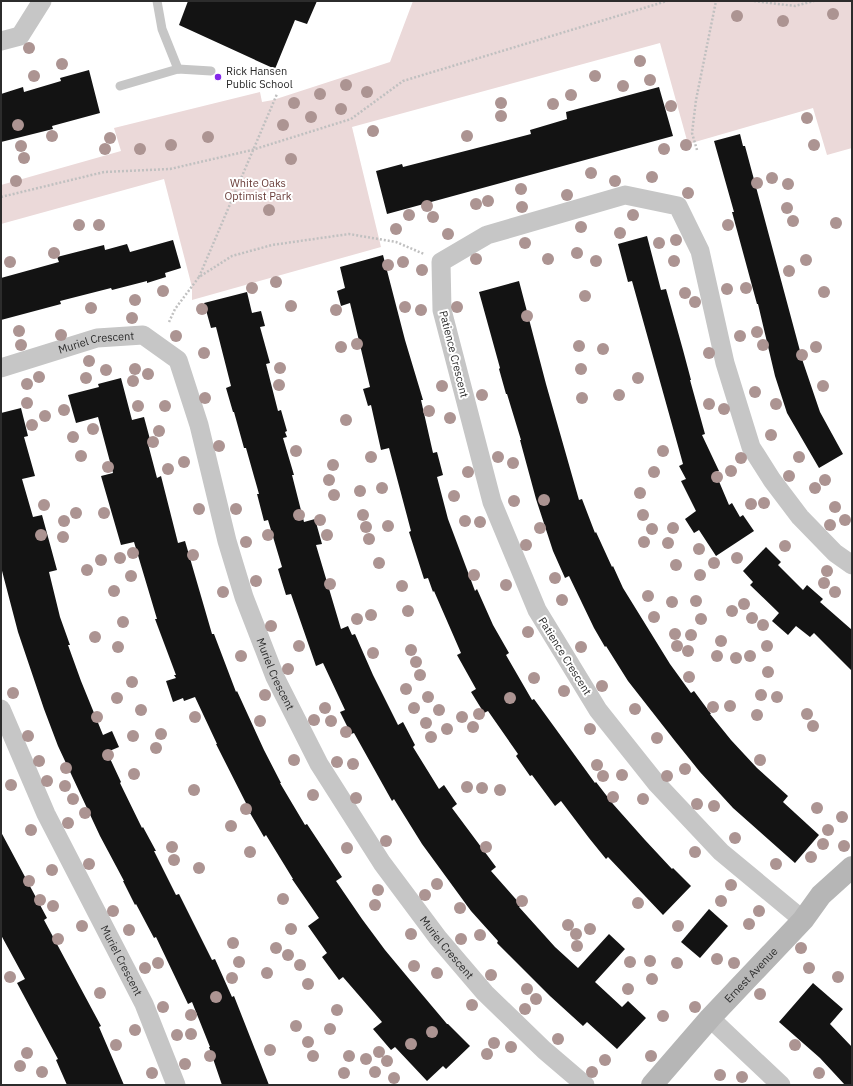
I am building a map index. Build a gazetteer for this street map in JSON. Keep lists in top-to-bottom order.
{
  "streets": {
    "street": ["Muriel Crescent", "Patience Crescent", "Ernest Avenue"]
  },
  "crossings": [
    ["Patience Crescent", "Ernest Avenue"]
  ],
  "parks": ["White Oaks Optimist Park"],
  "places": ["Rick Hansen Public School"]
}
